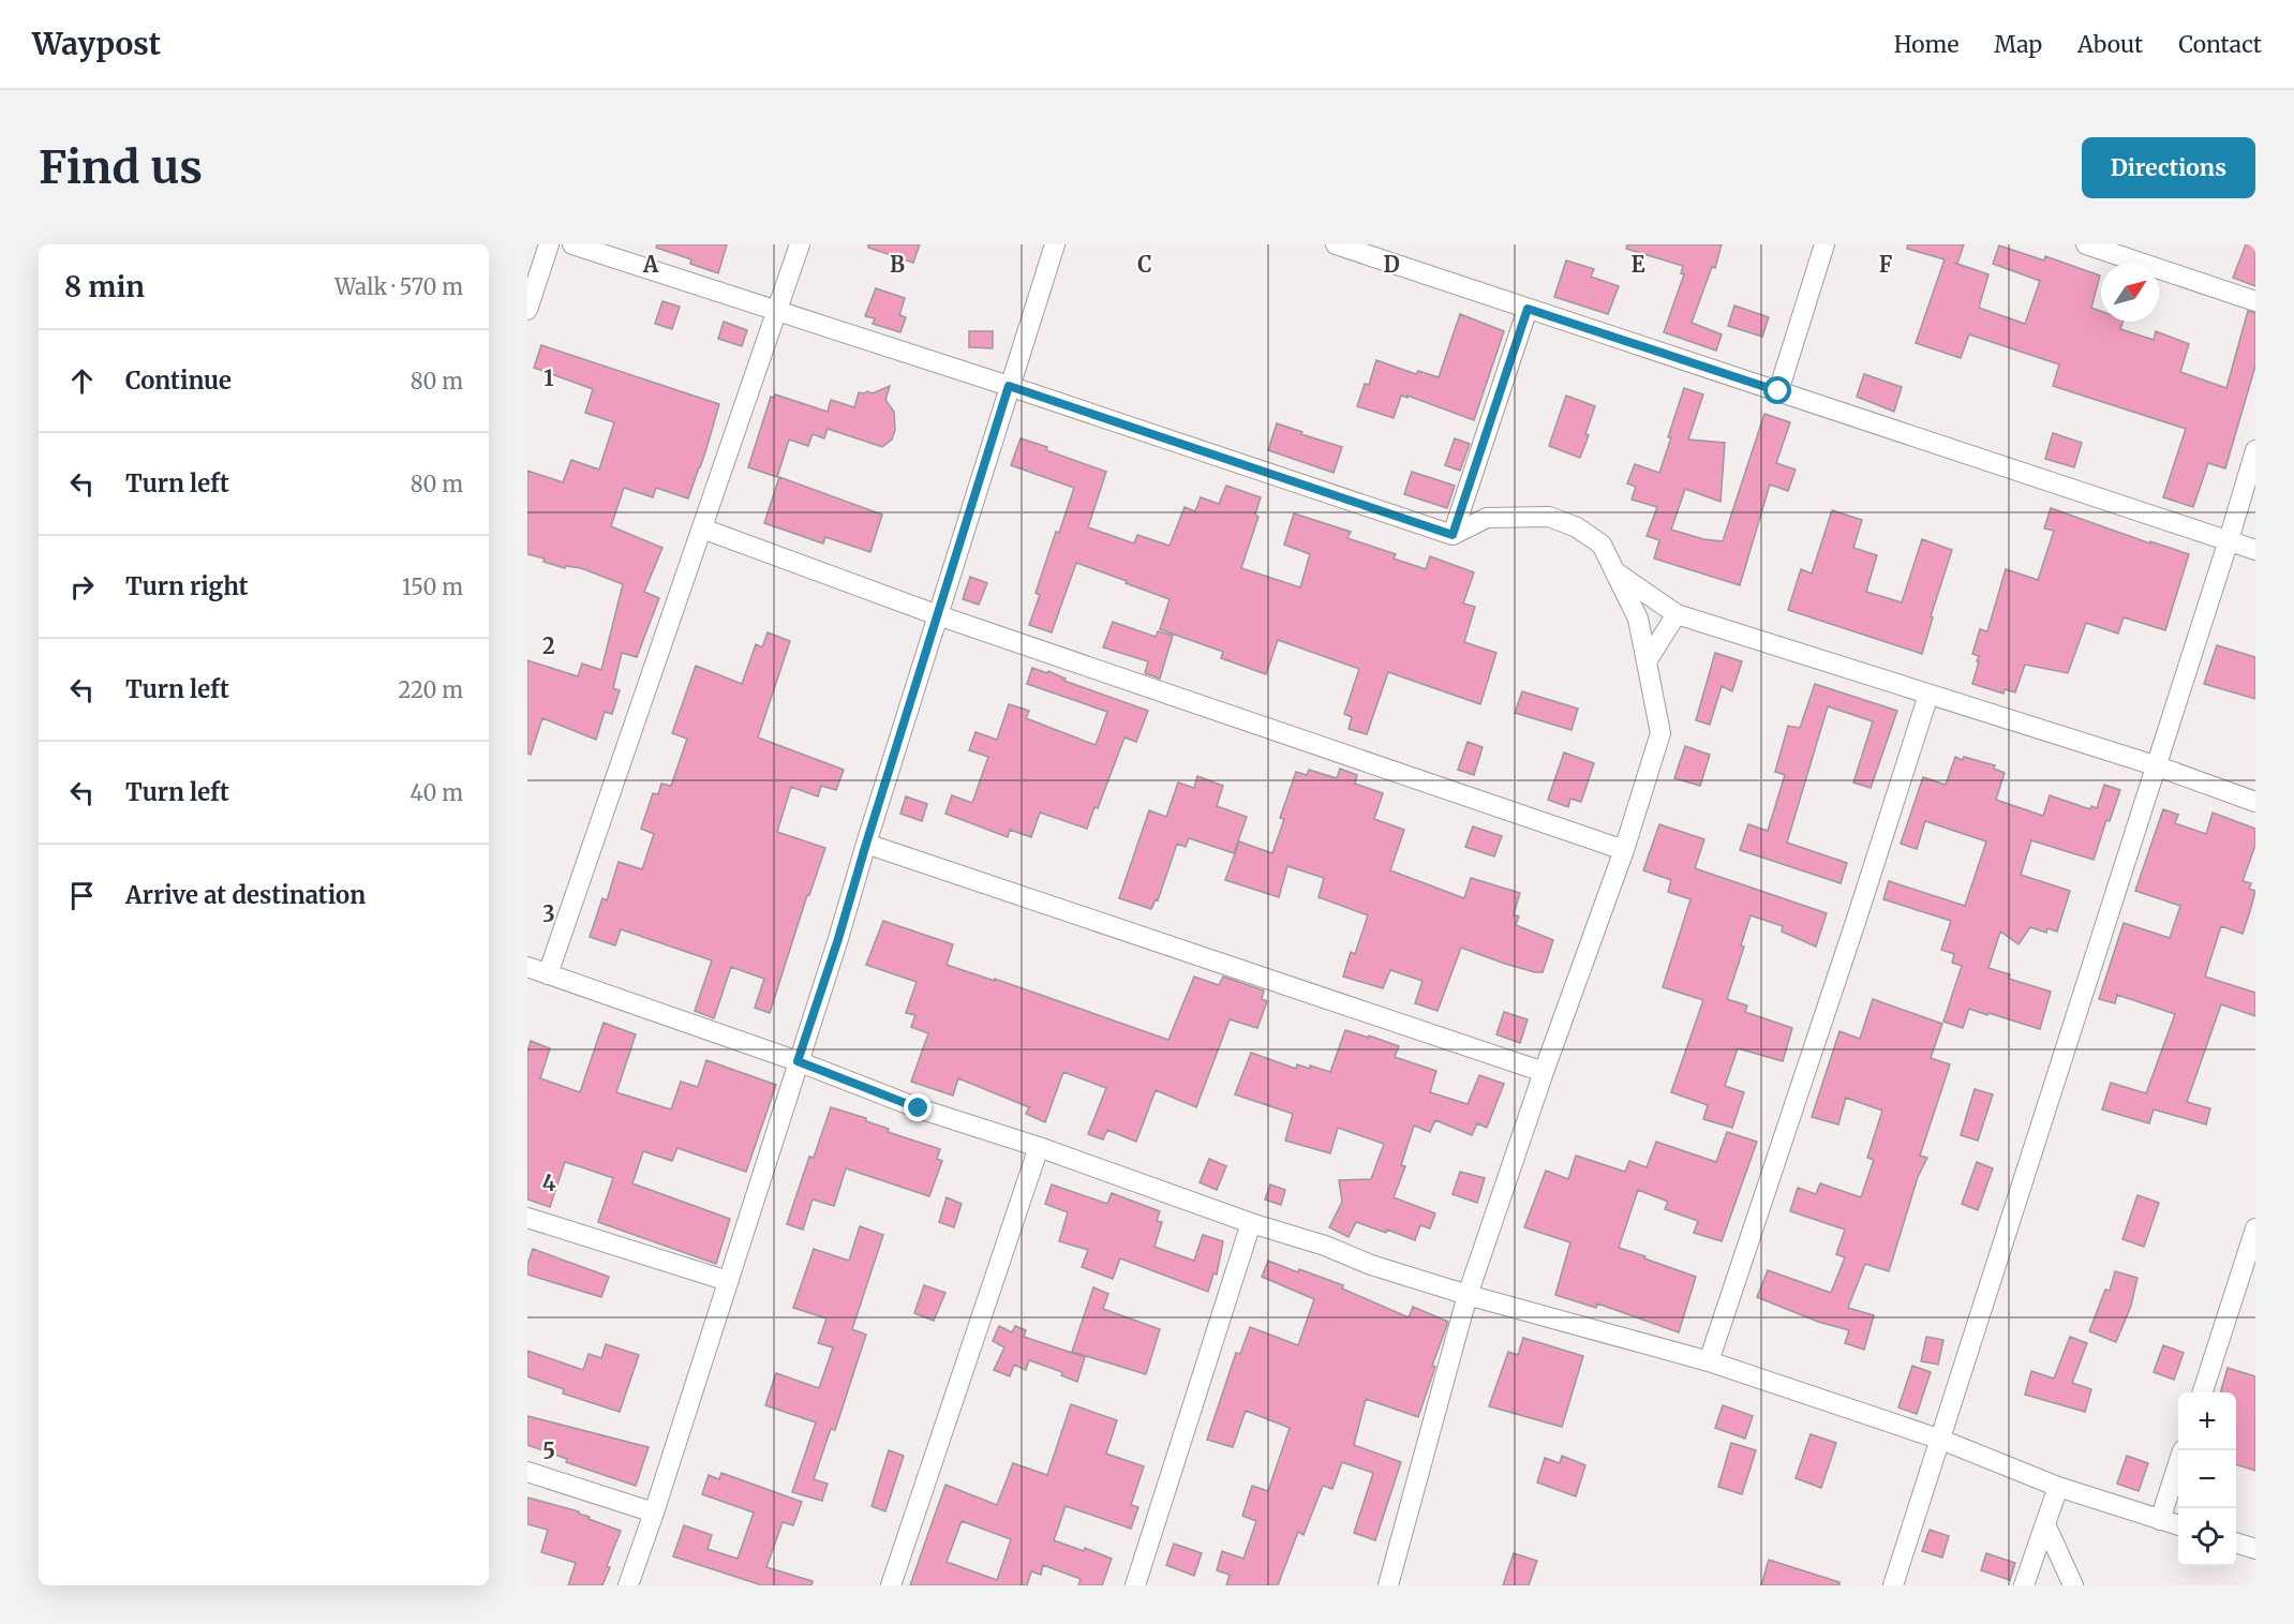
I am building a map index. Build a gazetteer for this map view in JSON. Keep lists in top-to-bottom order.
{
  "north": "top right",
  "page": {
    "header": "Waypost",
    "nav": [
      "Home",
      "Map",
      "About",
      "Contact"
    ],
    "buttons": "Directions",
    "title": "Find us",
    "heading": ["8 min", "Walk · 570 m"],
    "list": [
      ["Continue", "80 m"],
      ["Turn left", "80 m"],
      ["Turn right", "150 m"],
      ["Turn left", "220 m"],
      ["Turn left", "40 m"],
      "Arrive at destination"
    ],
    "map_buttons": ["+", "−"]
  },
  "grid": {
    "columns": [
      "A",
      "B",
      "C",
      "D",
      "E",
      "F"
    ],
    "rows": [
      "1",
      "2",
      "3",
      "4",
      "5"
    ]
  }
}
